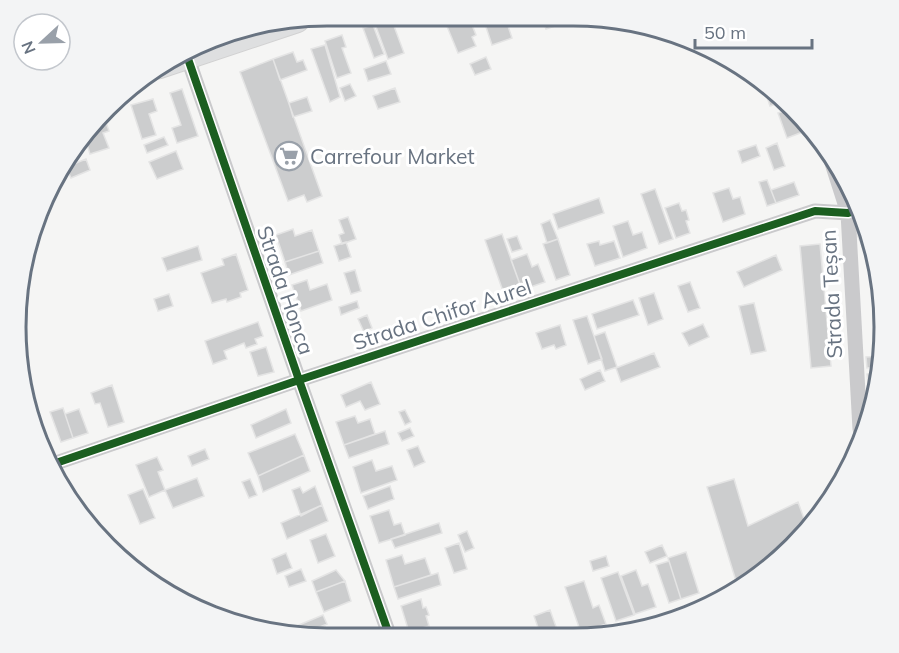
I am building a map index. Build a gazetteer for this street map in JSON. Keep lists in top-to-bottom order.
{
  "streets": {
    "street": ["Strada Honca", "Strada Teșan", "Strada Chifor Aurel"]
  },
  "crossings": [
    ["Strada Honca", "Strada Chifor Aurel"]
  ],
  "places": {
    "supermarket": ["Carrefour Market"]
  },
  "scale_bar": "50 m",
  "north": "left"
}
